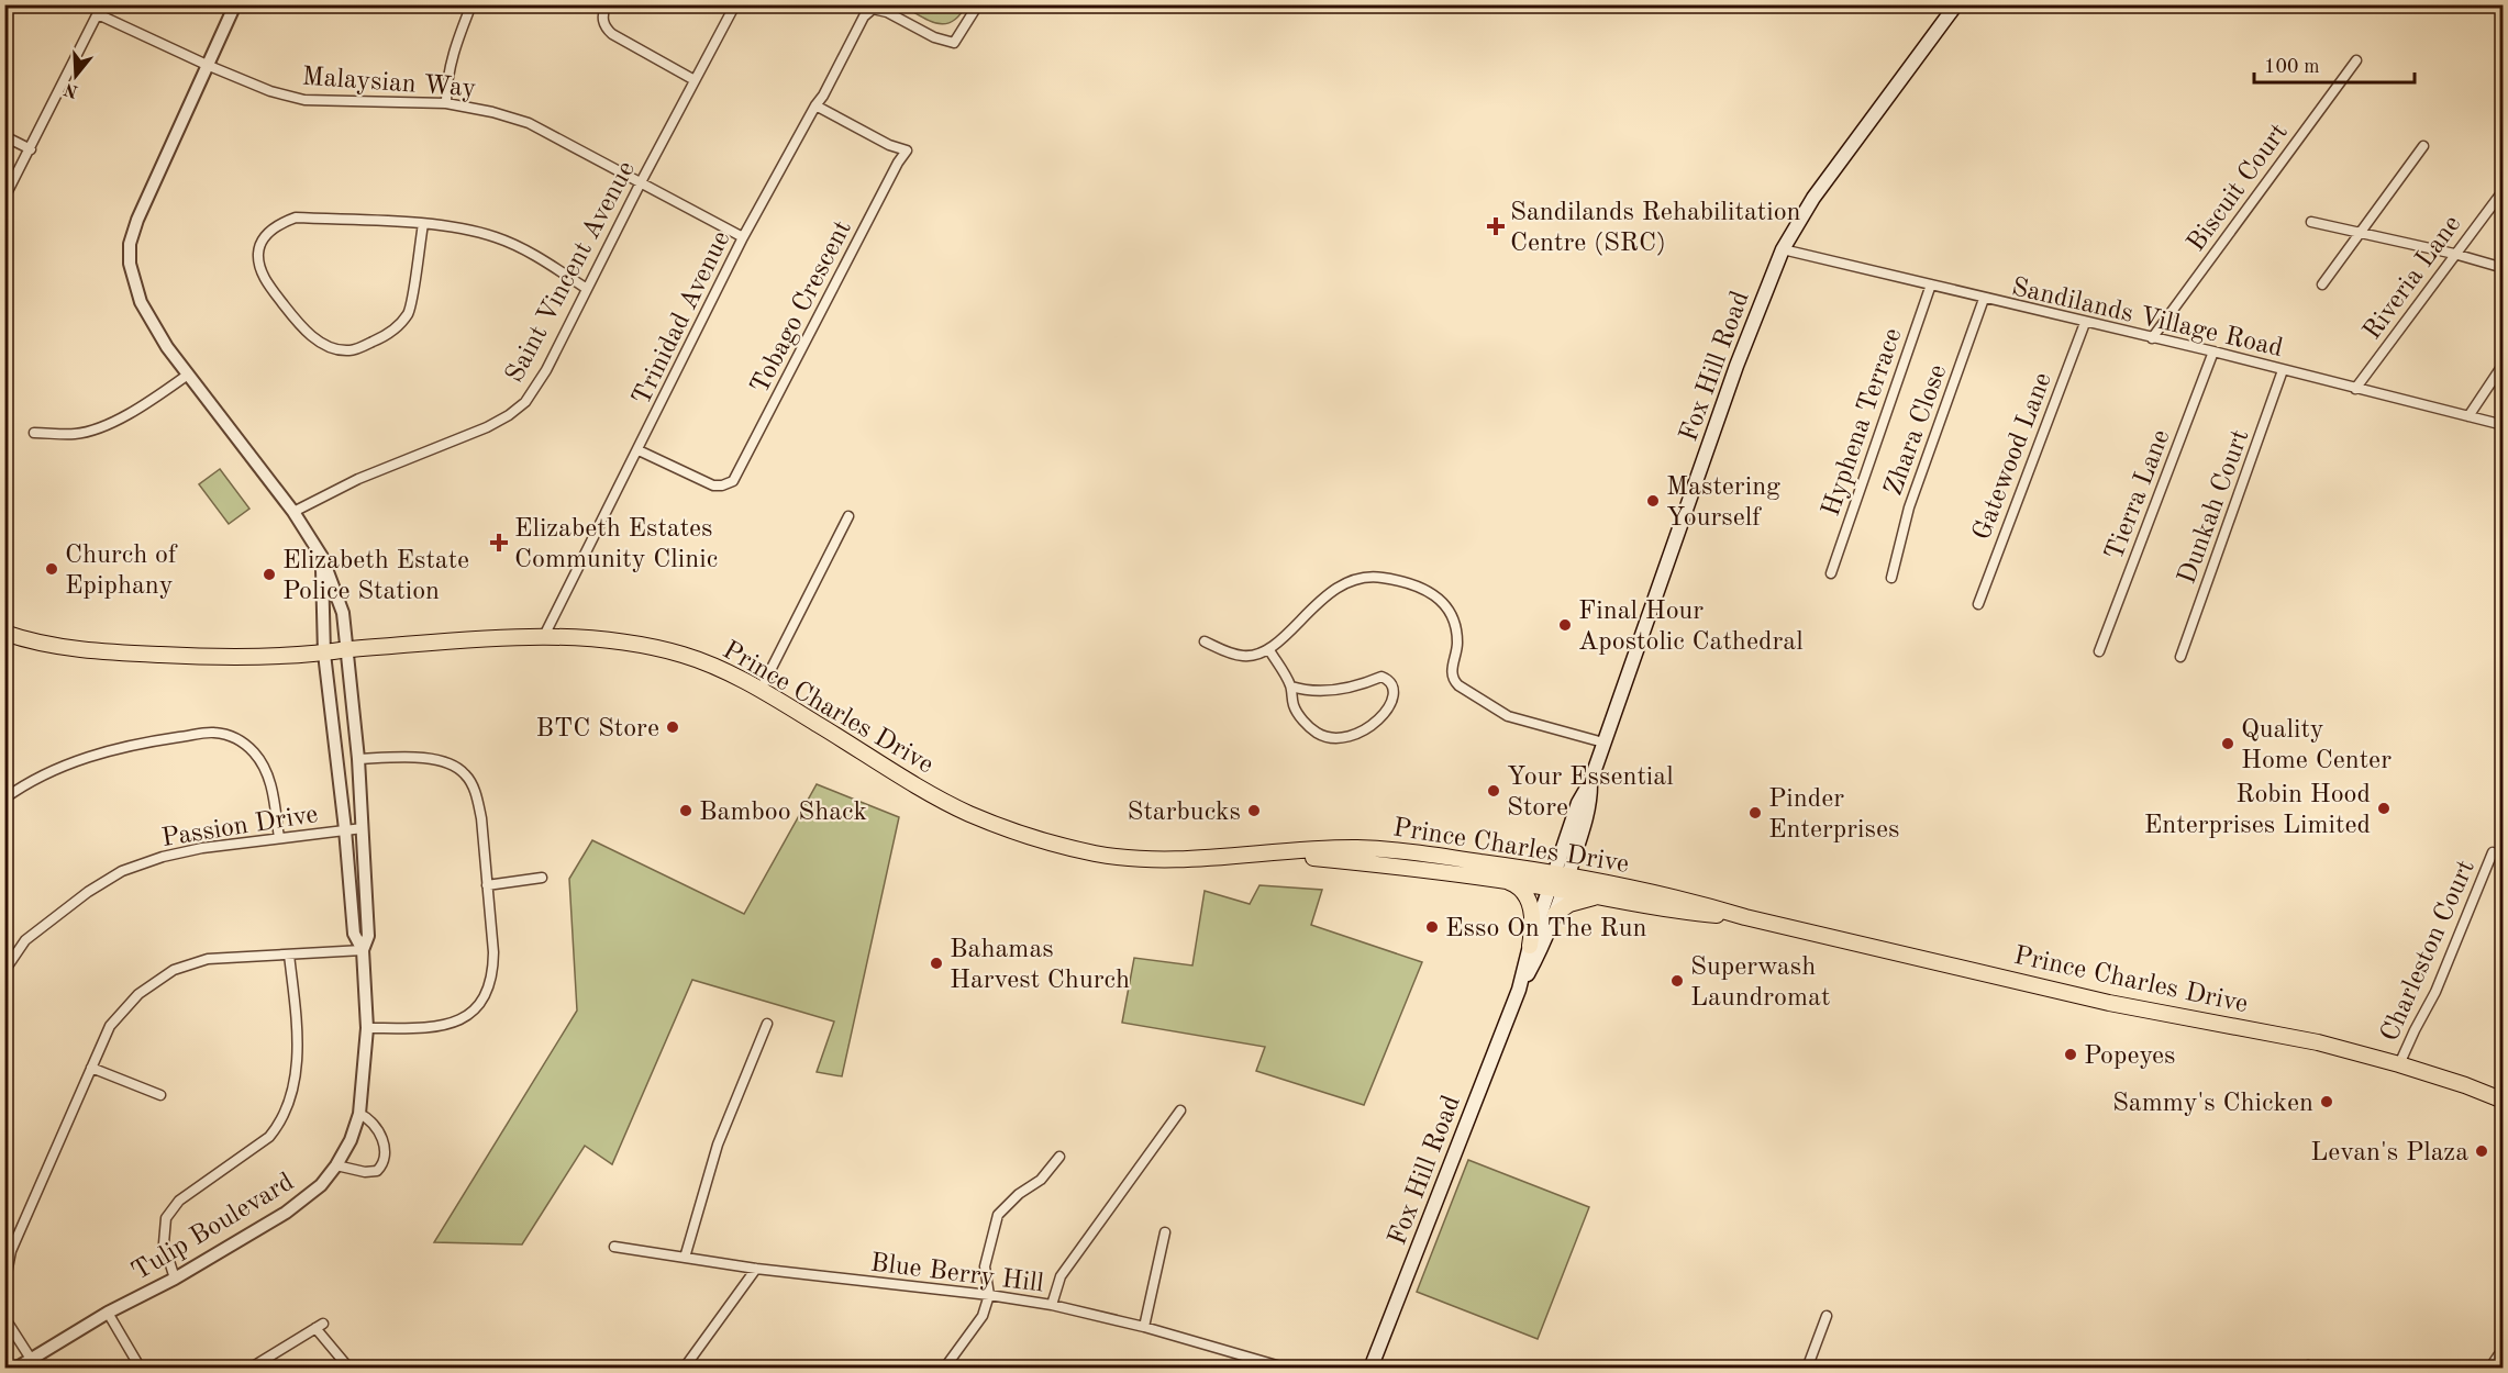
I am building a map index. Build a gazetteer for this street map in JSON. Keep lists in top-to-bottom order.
{
  "streets": {
    "highway": ["Prince Charles Drive"],
    "main road": ["Fox Hill Road"],
    "street": [
      "Malaysian Way",
      "Biscuit Court",
      "Saint Vincent Avenue",
      "Riveria Lane",
      "Tobago Crescent",
      "Sandilands Village Road",
      "Trinidad Avenue",
      "Hyphena Terrace",
      "Zhara Close",
      "Gatewood Lane",
      "Tierra Lane",
      "Dunkah Court",
      "Passion Drive",
      "Charleston Court",
      "Tulip Boulevard",
      "Blue Berry Hill"
    ]
  },
  "crossings": [
    ["Malaysian Way", "Saint Vincent Avenue"],
    ["Malaysian Way", "Trinidad Avenue"],
    ["Malaysian Way", "Tulip Boulevard"],
    ["Biscuit Court", "Sandilands Village Road"],
    ["Saint Vincent Avenue", "Tulip Boulevard"],
    ["Riveria Lane", "Sandilands Village Road"],
    ["Tobago Crescent", "Trinidad Avenue"],
    ["Sandilands Village Road", "Fox Hill Road"],
    ["Sandilands Village Road", "Hyphena Terrace"],
    ["Sandilands Village Road", "Zhara Close"],
    ["Sandilands Village Road", "Gatewood Lane"],
    ["Sandilands Village Road", "Tierra Lane"],
    ["Sandilands Village Road", "Dunkah Court"],
    ["Trinidad Avenue", "Prince Charles Drive"],
    ["Fox Hill Road", "Prince Charles Drive"],
    ["Prince Charles Drive", "Charleston Court"],
    ["Prince Charles Drive", "Tulip Boulevard"],
    ["Passion Drive", "Tulip Boulevard"]
  ],
  "places": {
    "health": ["Sandilands Rehabilitation Centre (SRC)", "Elizabeth Estates Community Clinic"],
    "other": [
      "Mastering Yourself",
      "Church of Epiphany",
      "Elizabeth Estate Police Station",
      "Final Hour Apostolic Cathedral",
      "BTC Store",
      "Quality Home Center",
      "Your Essential Store",
      "Robin Hood Enterprises Limited",
      "Bamboo Shack",
      "Starbucks",
      "Pinder Enterprises",
      "Esso On The Run",
      "Bahamas Harvest Church",
      "Superwash Laundromat",
      "Popeyes",
      "Sammy's Chicken",
      "Levan's Plaza"
    ]
  },
  "scale_bar": "100 m",
  "north": "bottom"
}
